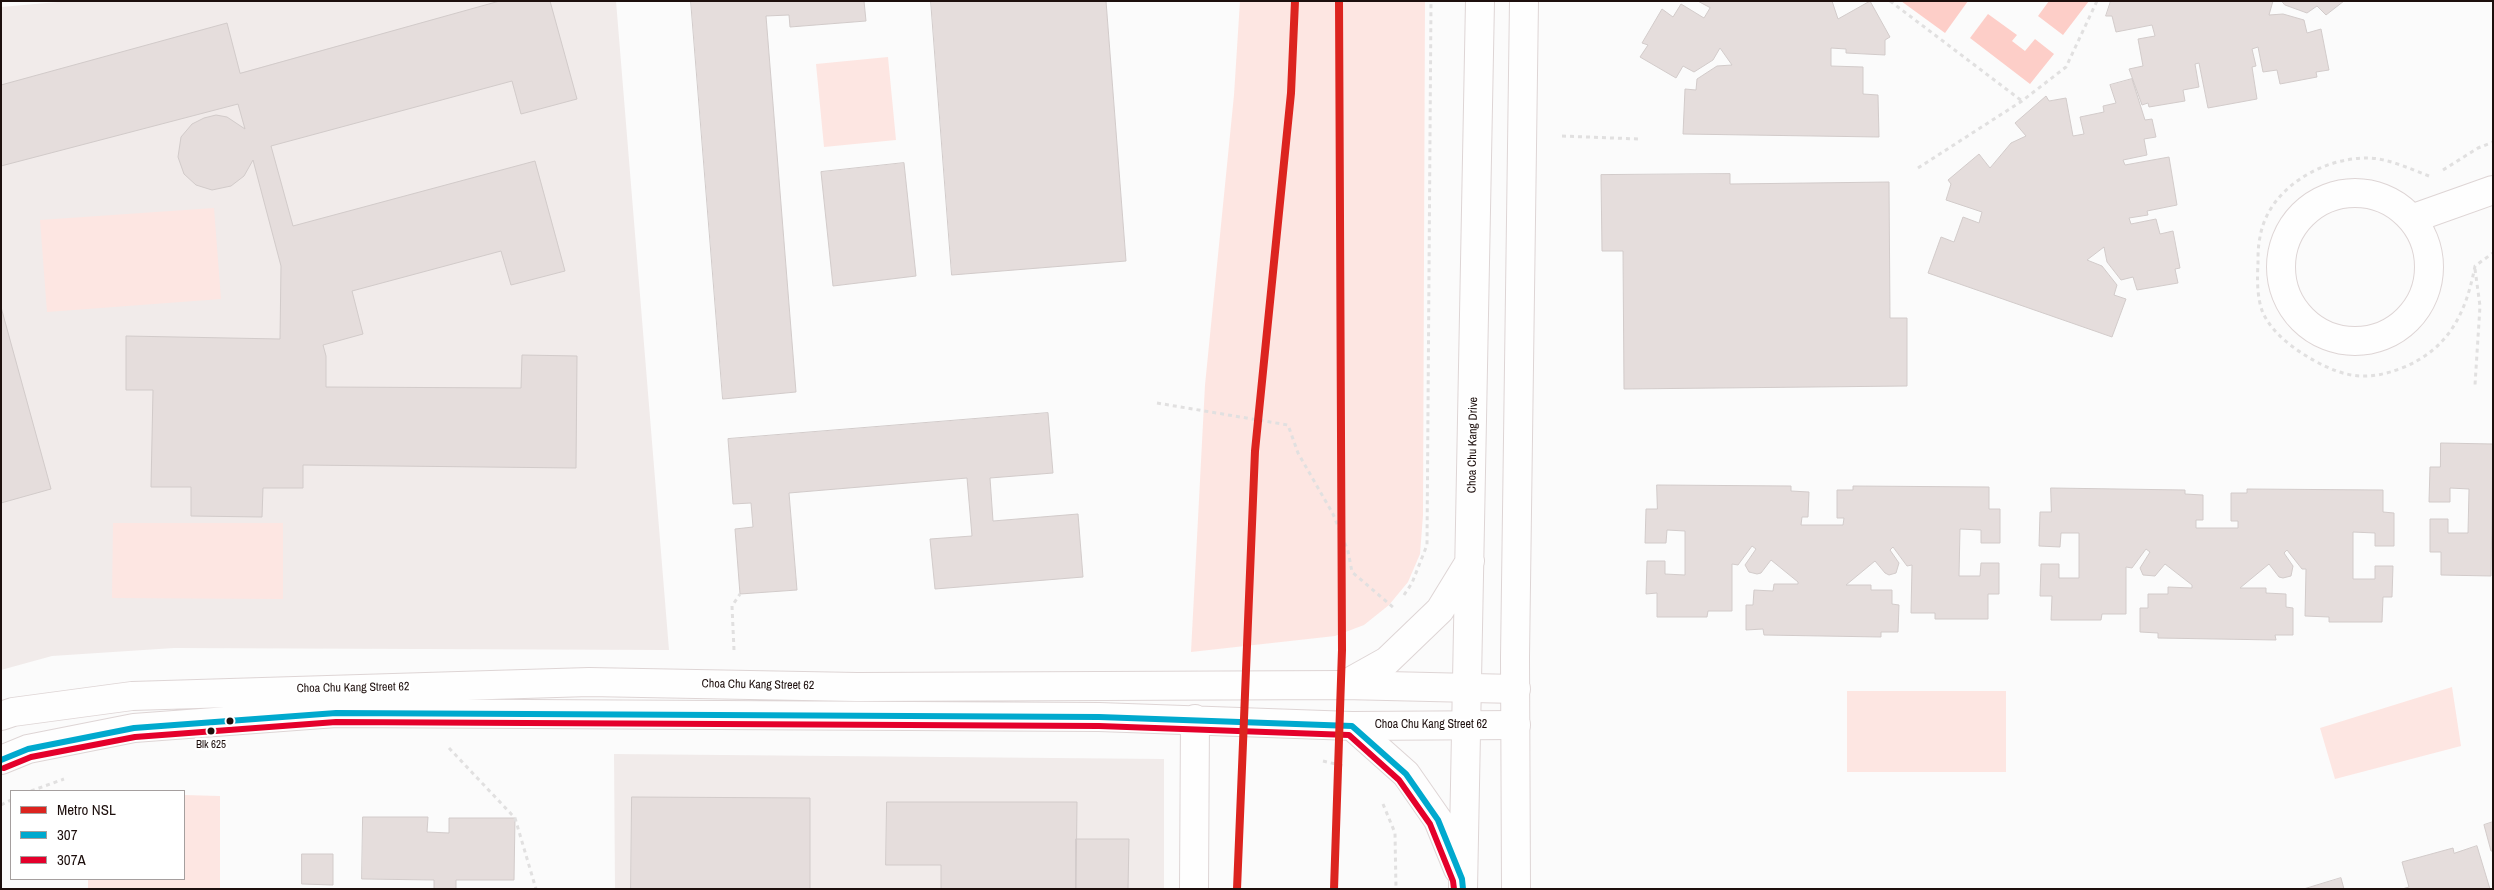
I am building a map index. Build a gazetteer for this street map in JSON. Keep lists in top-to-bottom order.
{
  "streets": {
    "street": ["Choa Chu Kang Drive", "Choa Chu Kang Street 62"]
  },
  "crossings": [
    ["Choa Chu Kang Drive", "Choa Chu Kang Street 62"]
  ],
  "places": ["Blk 625"],
  "lines": ["metro line NSL", "transit line 307", "transit line 307A"],
  "legend": ["Metro NSL", "307", "307A"]
}
